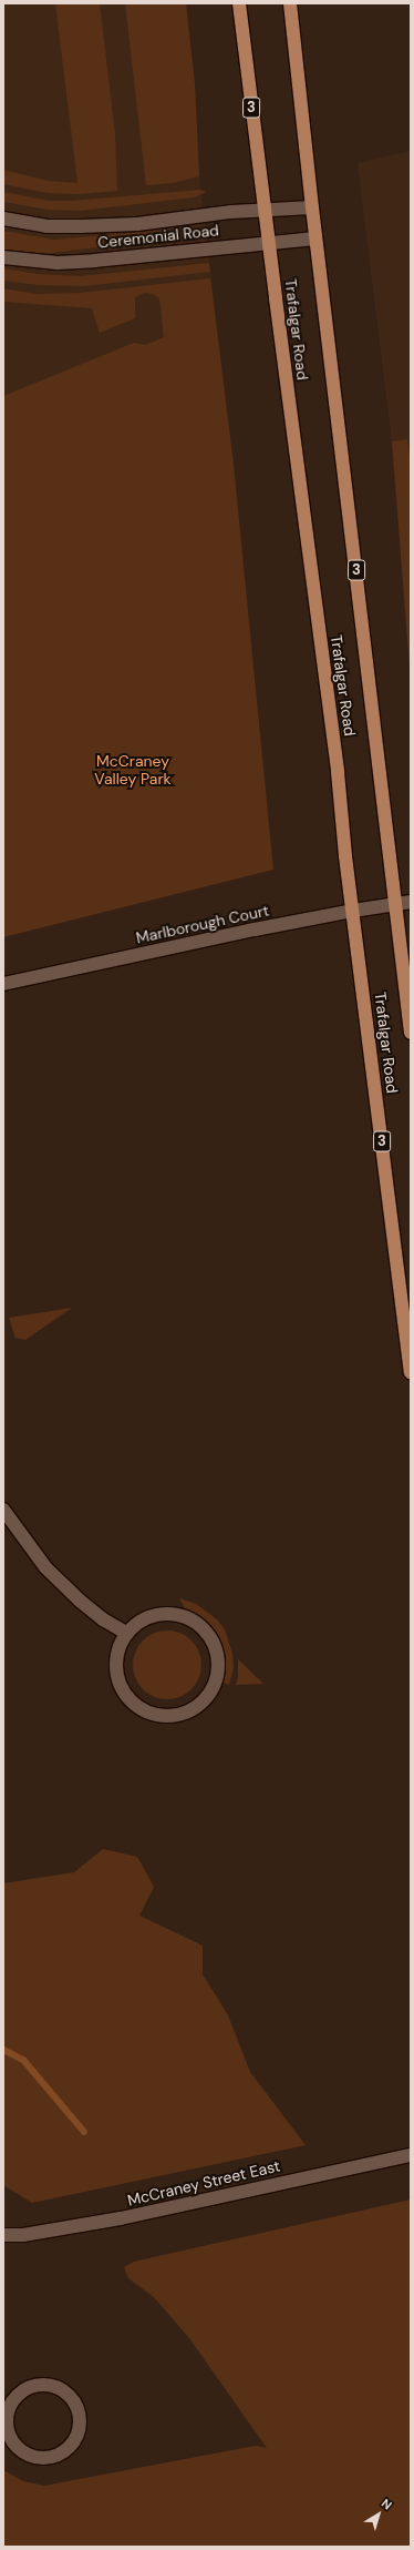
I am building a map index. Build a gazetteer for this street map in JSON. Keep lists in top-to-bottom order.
{
  "streets": {
    "main road": ["3", "Trafalgar Road"],
    "street": ["Ceremonial Road", "Marlborough Court", "McCraney Street East"]
  },
  "crossings": [
    ["Ceremonial Road", "Trafalgar Road"],
    ["Trafalgar Road", "Marlborough Court"]
  ],
  "parks": ["McCraney Valley Park"],
  "north": "top right"
}
